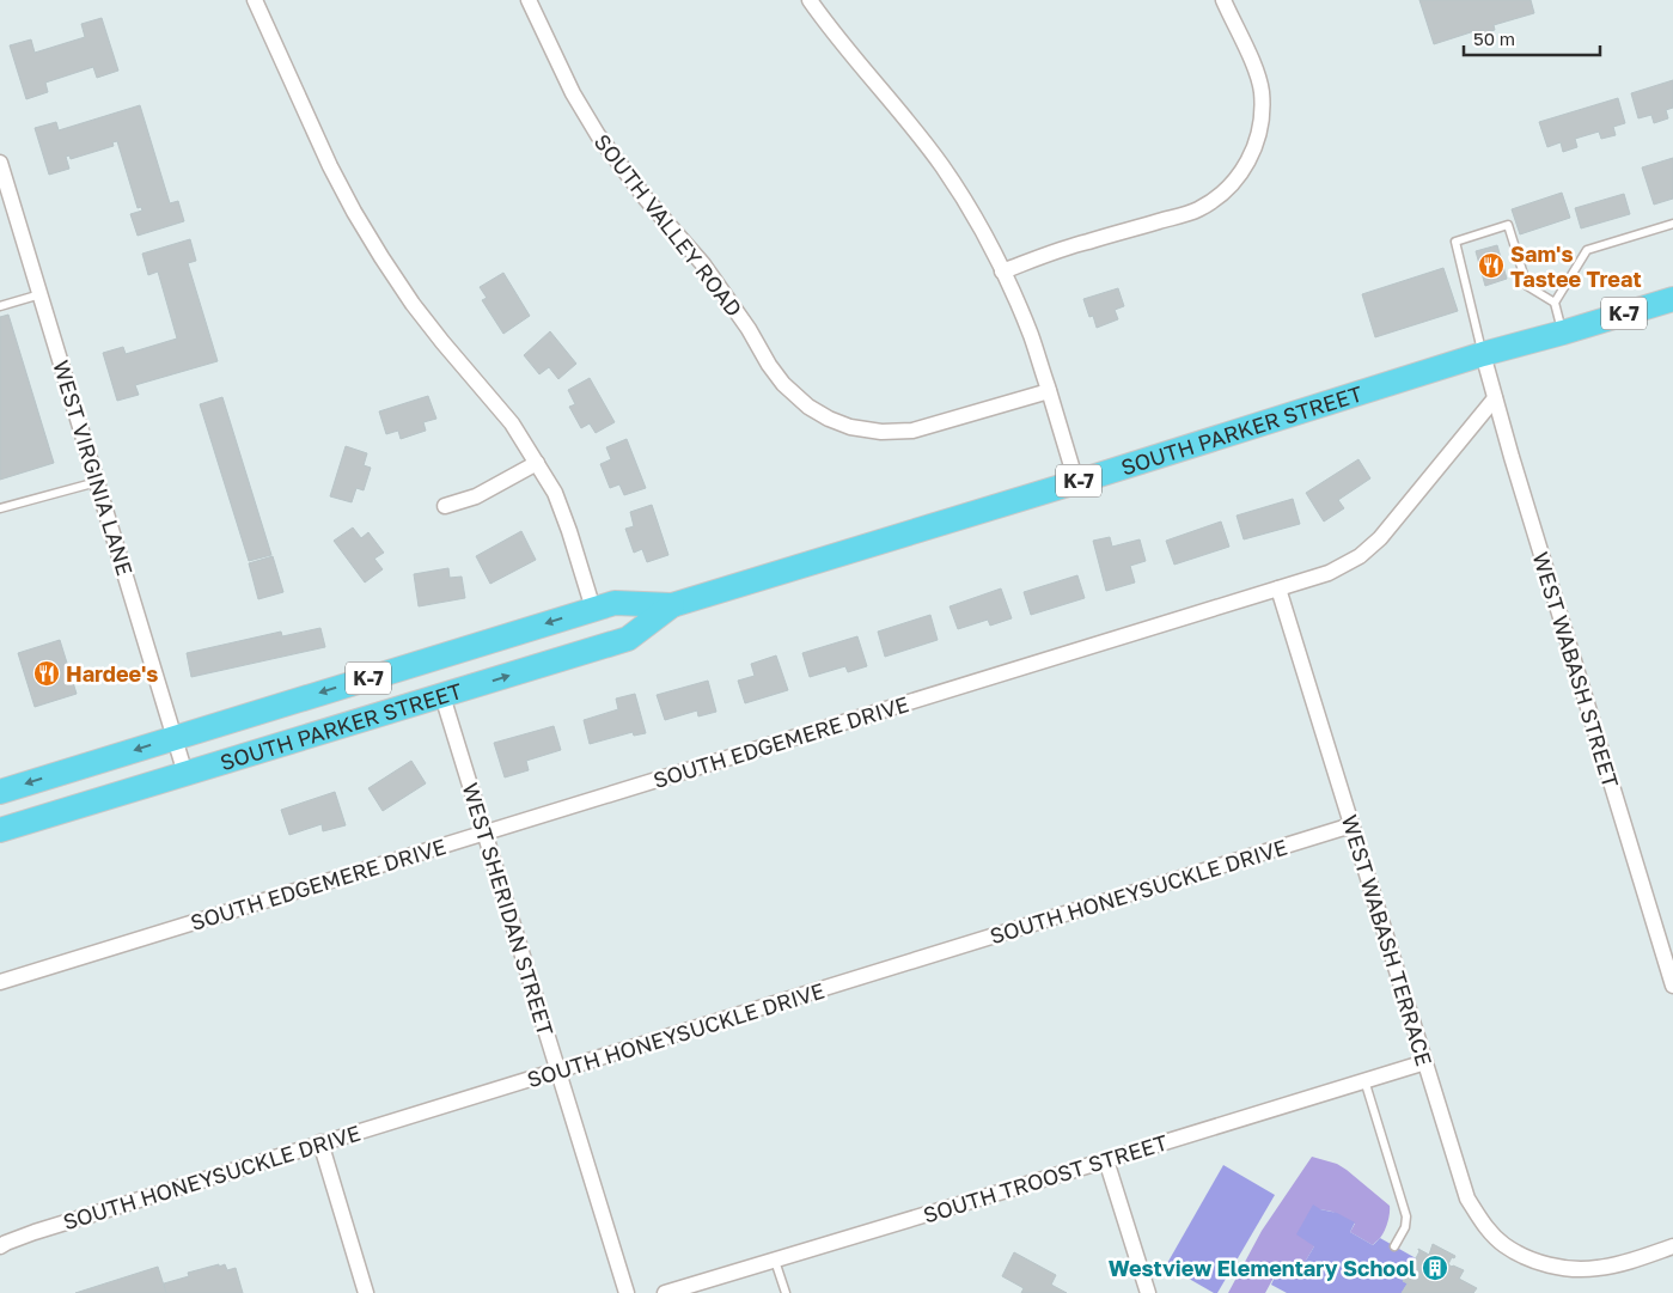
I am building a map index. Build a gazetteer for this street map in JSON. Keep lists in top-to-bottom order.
{
  "streets": {
    "highway": ["K-7", "SOUTH PARKER STREET"],
    "street": [
      "SOUTH VALLEY ROAD",
      "WEST VIRGINIA LANE",
      "WEST WABASH STREET",
      "SOUTH EDGEMERE DRIVE",
      "SOUTH HONEYSUCKLE DRIVE",
      "WEST SHERIDAN STREET",
      "WEST WABASH TERRACE",
      "SOUTH TROOST STREET"
    ]
  },
  "crossings": [
    ["SOUTH PARKER STREET", "WEST VIRGINIA LANE"],
    ["SOUTH PARKER STREET", "WEST WABASH STREET"],
    ["SOUTH PARKER STREET", "WEST SHERIDAN STREET"],
    ["WEST WABASH STREET", "SOUTH EDGEMERE DRIVE"],
    ["SOUTH EDGEMERE DRIVE", "WEST SHERIDAN STREET"],
    ["SOUTH EDGEMERE DRIVE", "WEST WABASH TERRACE"],
    ["SOUTH HONEYSUCKLE DRIVE", "WEST SHERIDAN STREET"],
    ["SOUTH HONEYSUCKLE DRIVE", "WEST WABASH TERRACE"],
    ["WEST WABASH TERRACE", "SOUTH TROOST STREET"]
  ],
  "places": {
    "restaurant": ["Sam's Tastee Treat", "Hardee's"],
    "building": ["Westview Elementary School"]
  },
  "scale_bar": "50 m"
}
